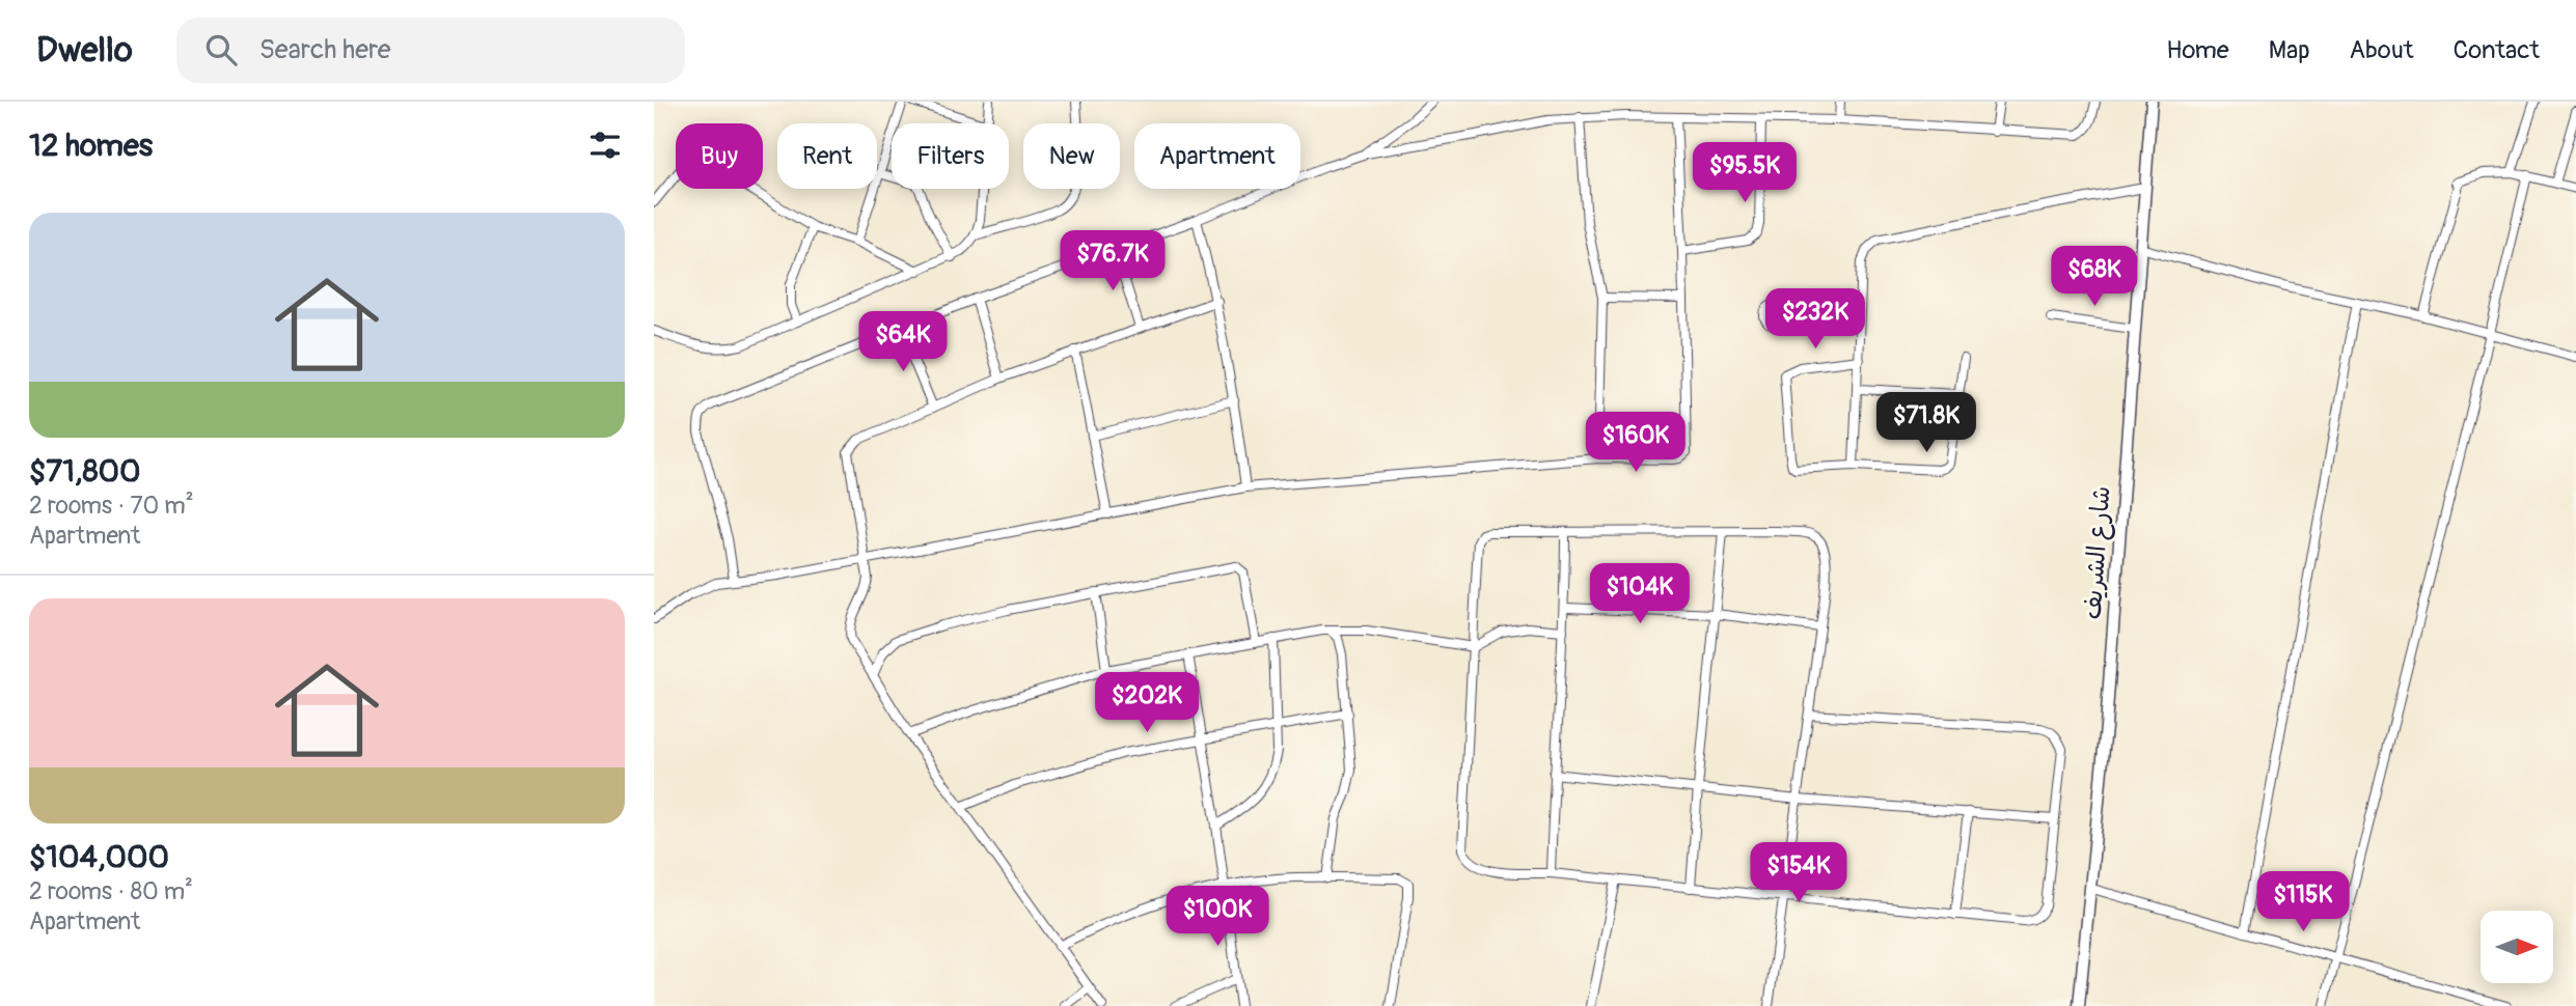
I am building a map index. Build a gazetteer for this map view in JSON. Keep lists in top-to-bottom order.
{
  "streets": {
    "main road": ["شارع الشريف"]
  },
  "north": "right",
  "page": {
    "header": "Dwello",
    "search": "Search here",
    "nav": [
      "Home",
      "Map",
      "About",
      "Contact"
    ],
    "heading": "12 homes",
    "chip": [
      "Buy",
      "Rent",
      "Filters",
      "New",
      "Apartment"
    ],
    "price": [
      "$95.5K",
      "$76.7K",
      "$68K",
      "$232K",
      "$64K",
      "$71.8K",
      "$160K",
      "$104K",
      "$202K",
      "$154K",
      "$115K",
      "$100K"
    ],
    "list": [
      {
        "name": "$71,800",
        "note": "2 rooms · 70 m² · Apartment"
      },
      {
        "name": "$104,000",
        "note": "2 rooms · 80 m² · Apartment"
      }
    ]
  }
}
